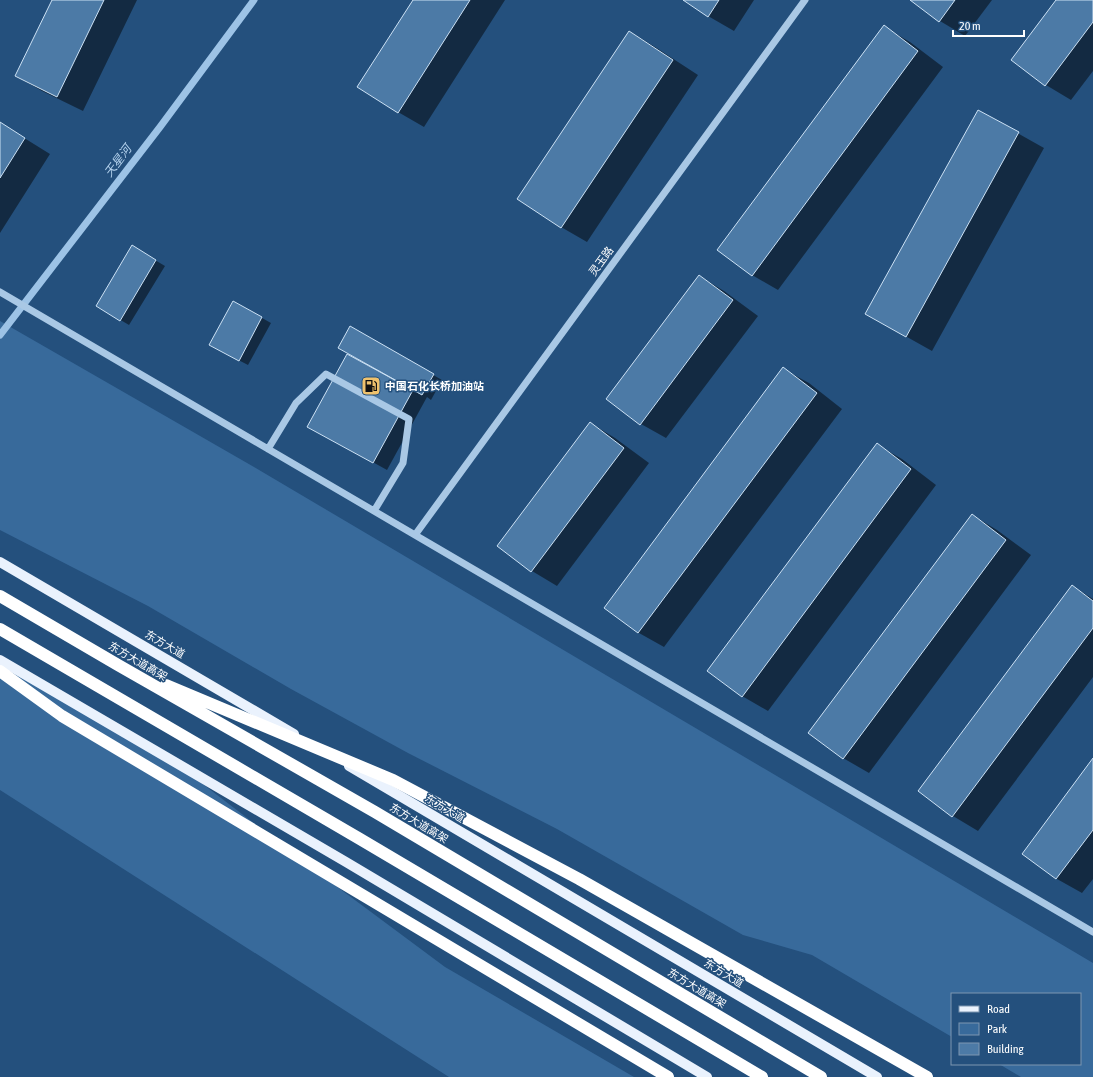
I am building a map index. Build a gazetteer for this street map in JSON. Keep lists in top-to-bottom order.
{
  "streets": {
    "highway": ["东方大道高架"],
    "main road": ["东方大道"],
    "street": ["灵玉路"]
  },
  "water": ["天星河"],
  "places": {
    "fuel station": ["中国石化长桥加油站"]
  },
  "legend": ["Road", "Park", "Building"],
  "scale_bar": "20 m"
}
